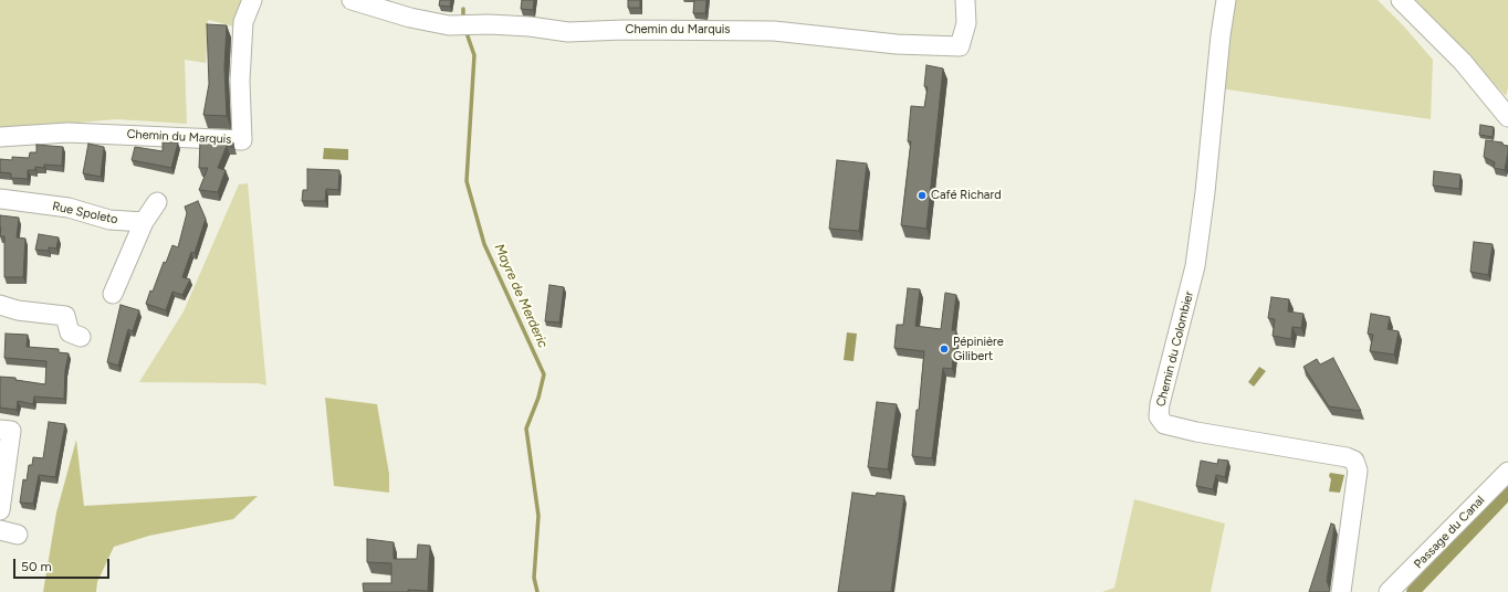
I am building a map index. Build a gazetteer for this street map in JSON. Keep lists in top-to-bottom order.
{
  "streets": {
    "street": [
      "Chemin du Marquis",
      "Rue Spoleto",
      "Chemin du Colombier",
      "Passage du Canal"
    ]
  },
  "water": ["Mayre de Merderic"],
  "places": ["Café Richard", "Pépinière Gilibert"],
  "scale_bar": "50 m"
}
